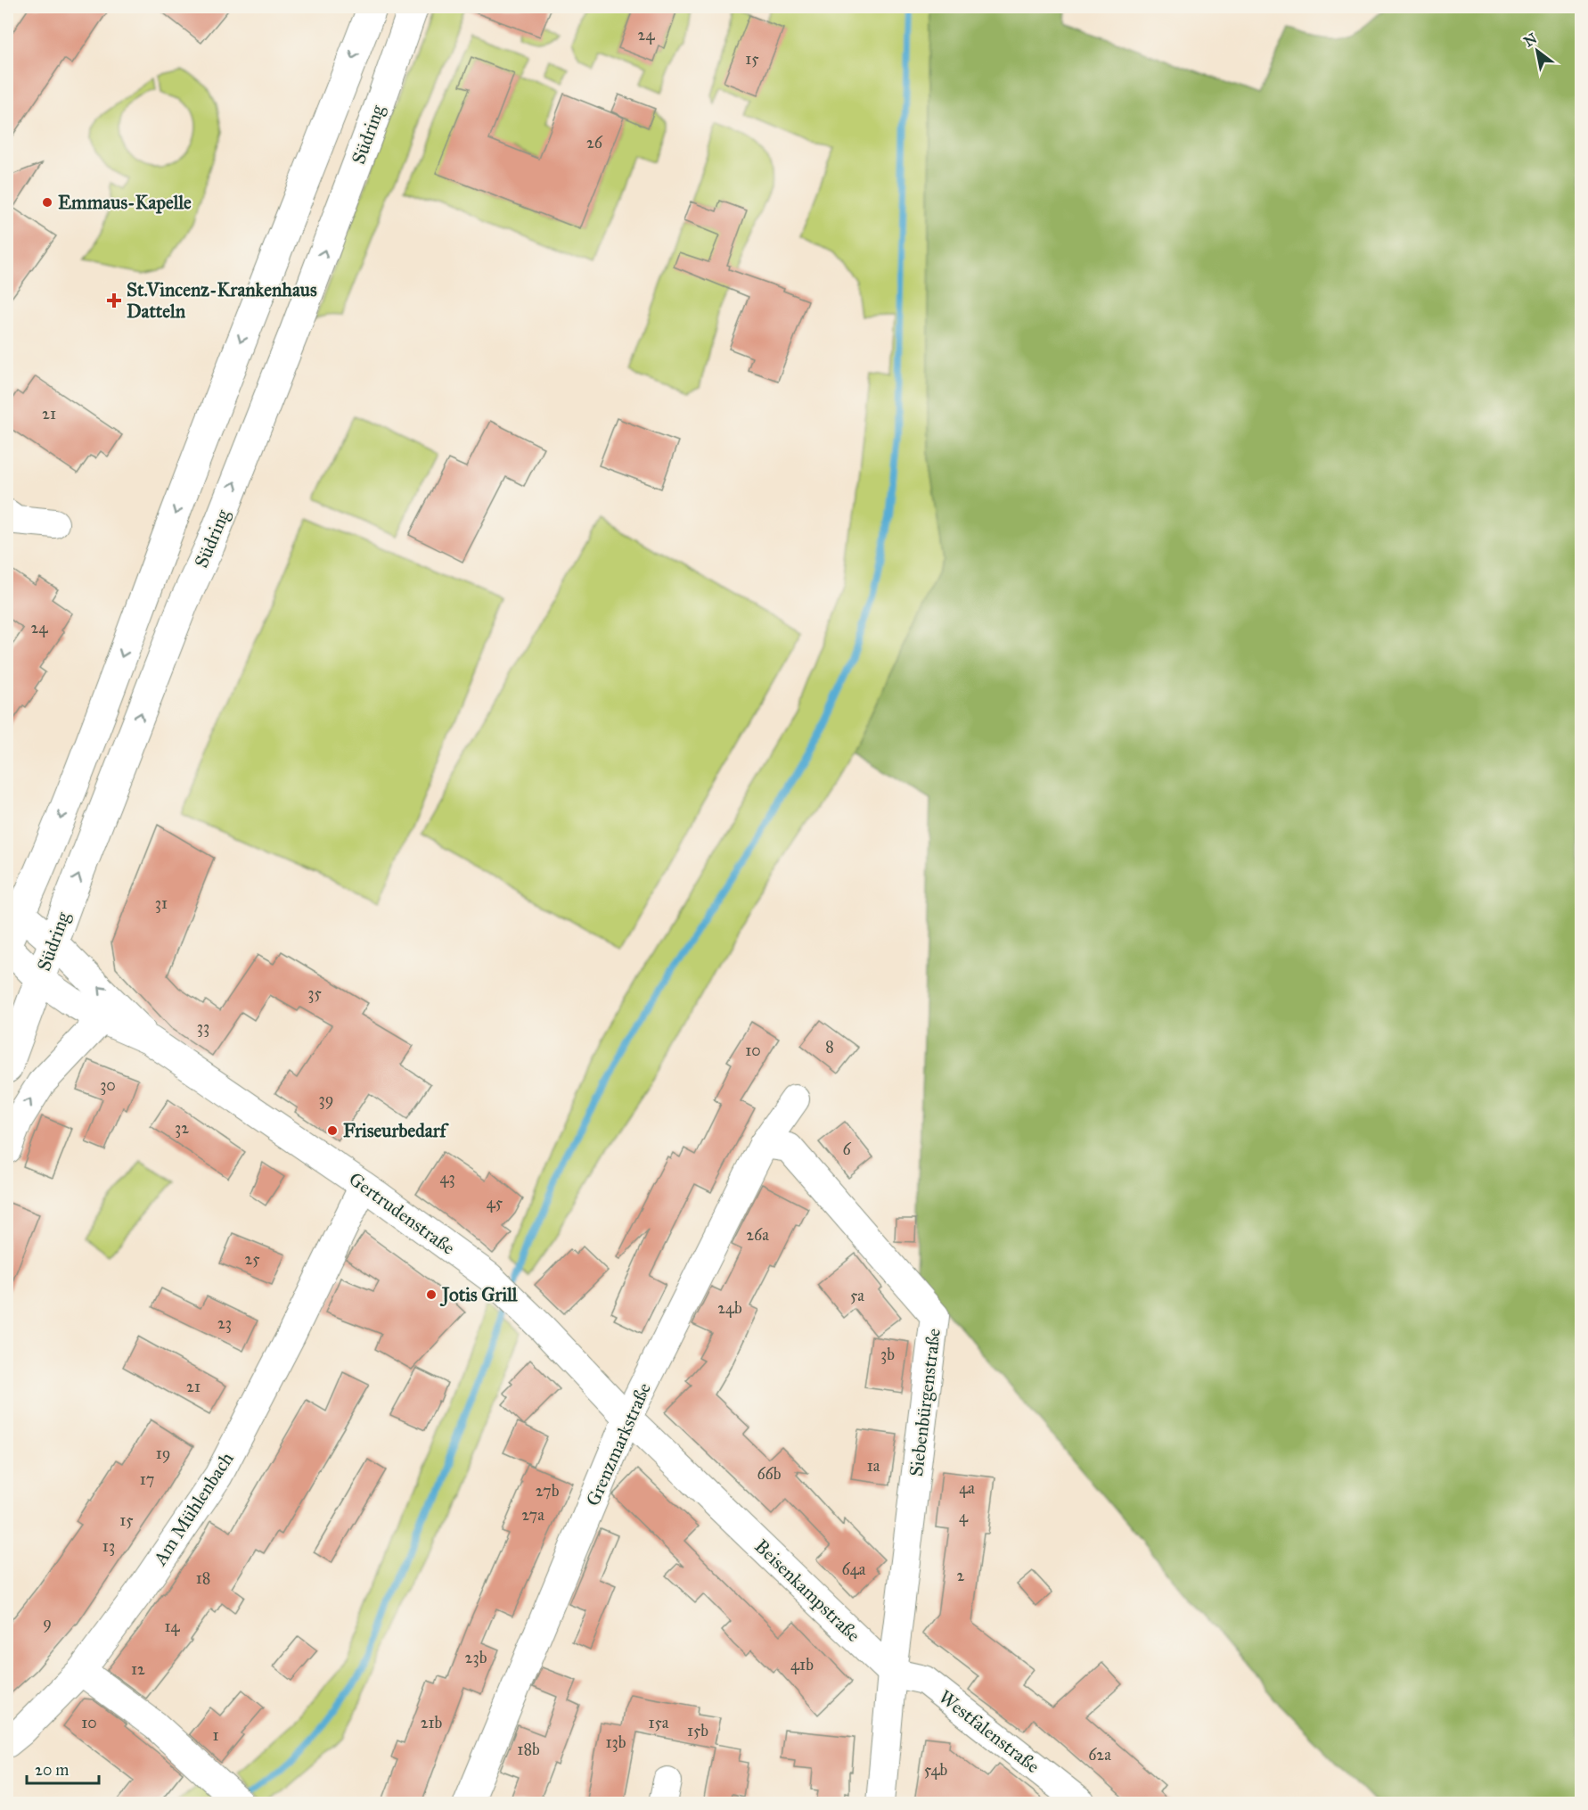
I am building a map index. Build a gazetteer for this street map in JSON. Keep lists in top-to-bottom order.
{
  "streets": {
    "main road": ["Südring"],
    "street": [
      "Gertrudenstraße",
      "Siebenbürgenstraße",
      "Grenzmarkstraße",
      "Am Mühlenbach",
      "Beisenkampstraße",
      "Westfalenstraße"
    ]
  },
  "crossings": [
    ["Südring", "Gertrudenstraße"],
    ["Gertrudenstraße", "Grenzmarkstraße"],
    ["Gertrudenstraße", "Am Mühlenbach"],
    ["Gertrudenstraße", "Beisenkampstraße"],
    ["Siebenbürgenstraße", "Grenzmarkstraße"],
    ["Siebenbürgenstraße", "Beisenkampstraße"],
    ["Siebenbürgenstraße", "Westfalenstraße"],
    ["Grenzmarkstraße", "Beisenkampstraße"],
    ["Beisenkampstraße", "Westfalenstraße"]
  ],
  "places": {
    "other": ["Emmaus-Kapelle", "Friseurbedarf", "Jotis Grill"],
    "health": ["St.Vincenz-Krankenhaus Datteln"]
  },
  "house_numbers": [
    "24",
    "15",
    "26",
    "21",
    "24",
    "31",
    "35",
    "33",
    "8",
    "10",
    "30",
    "39",
    "32",
    "6",
    "43",
    "45",
    "26a",
    "25",
    "5a",
    "24b",
    "23",
    "3b",
    "21",
    "19",
    "1a",
    "66b",
    "17",
    "4a",
    "27b",
    "27a",
    "4",
    "15",
    "13",
    "64a",
    "2",
    "18",
    "9",
    "14",
    "23b",
    "41b",
    "12",
    "10",
    "21b",
    "15a",
    "15b",
    "1",
    "13b",
    "18b",
    "62a",
    "54b"
  ],
  "scale_bar": "20 m",
  "north": "top left"
}
